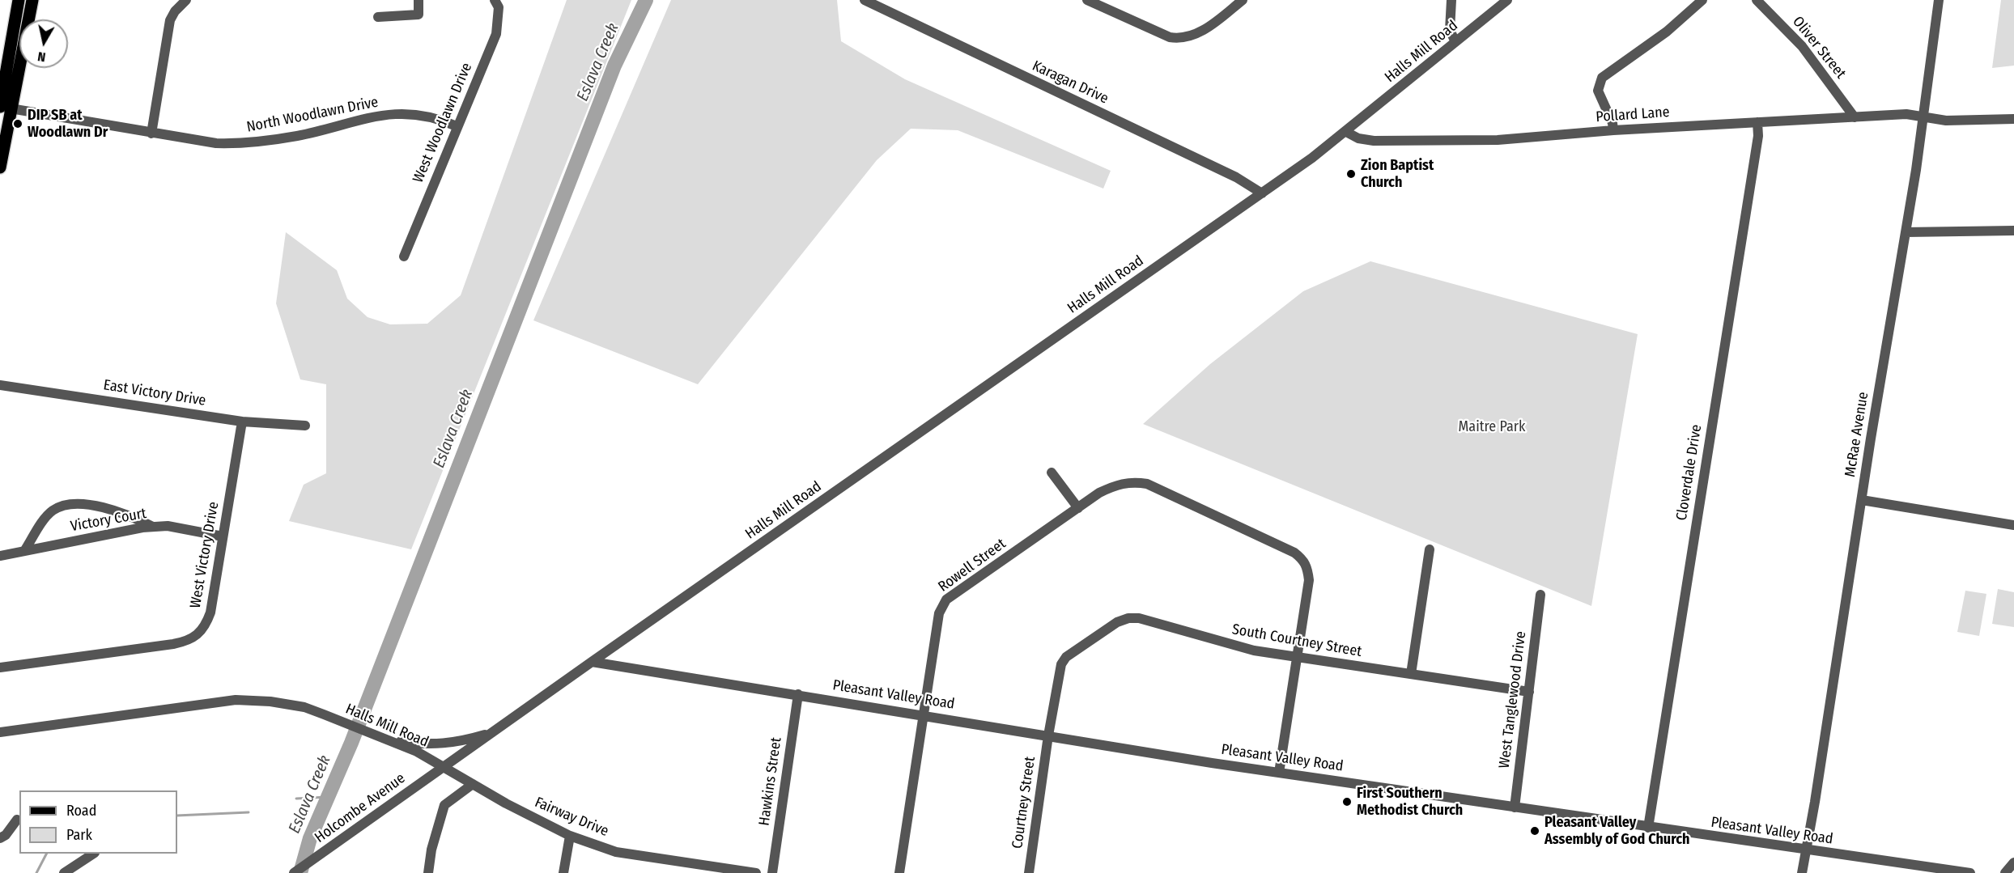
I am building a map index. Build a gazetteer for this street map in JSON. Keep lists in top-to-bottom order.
{
  "streets": {
    "street": [
      "Oliver Street",
      "Halls Mill Road",
      "Karagan Drive",
      "North Woodlawn Drive",
      "Pollard Lane",
      "West Woodlawn Drive",
      "East Victory Drive",
      "McRae Avenue",
      "Cloverdale Drive",
      "Victory Court",
      "West Victory Drive",
      "Rowell Street",
      "South Courtney Street",
      "Pleasant Valley Road",
      "West Tanglewood Drive",
      "Hawkins Street",
      "Courtney Street",
      "Holcombe Avenue",
      "Fairway Drive"
    ]
  },
  "crossings": [
    ["Oliver Street", "Pollard Lane"],
    ["Halls Mill Road", "Karagan Drive"],
    ["Halls Mill Road", "Pollard Lane"],
    ["Halls Mill Road", "Pleasant Valley Road"],
    ["Halls Mill Road", "Holcombe Avenue"],
    ["Halls Mill Road", "Fairway Drive"],
    ["North Woodlawn Drive", "West Woodlawn Drive"],
    ["Pollard Lane", "McRae Avenue"],
    ["Pollard Lane", "Cloverdale Drive"],
    ["East Victory Drive", "West Victory Drive"],
    ["McRae Avenue", "Pleasant Valley Road"],
    ["Cloverdale Drive", "Pleasant Valley Road"],
    ["Victory Court", "West Victory Drive"],
    ["Rowell Street", "South Courtney Street"],
    ["Rowell Street", "Pleasant Valley Road"],
    ["South Courtney Street", "Pleasant Valley Road"],
    ["South Courtney Street", "West Tanglewood Drive"],
    ["South Courtney Street", "Courtney Street"],
    ["Pleasant Valley Road", "West Tanglewood Drive"],
    ["Pleasant Valley Road", "Hawkins Street"],
    ["Pleasant Valley Road", "Courtney Street"],
    ["Holcombe Avenue", "Fairway Drive"]
  ],
  "water": ["Eslava Creek"],
  "parks": ["Maitre Park"],
  "places": [
    "DIP SB at Woodlawn Dr",
    "Zion Baptist Church",
    "First Southern Methodist Church",
    "Pleasant Valley Assembly of God Church"
  ],
  "legend": ["Road", "Park"],
  "north": "bottom"
}
